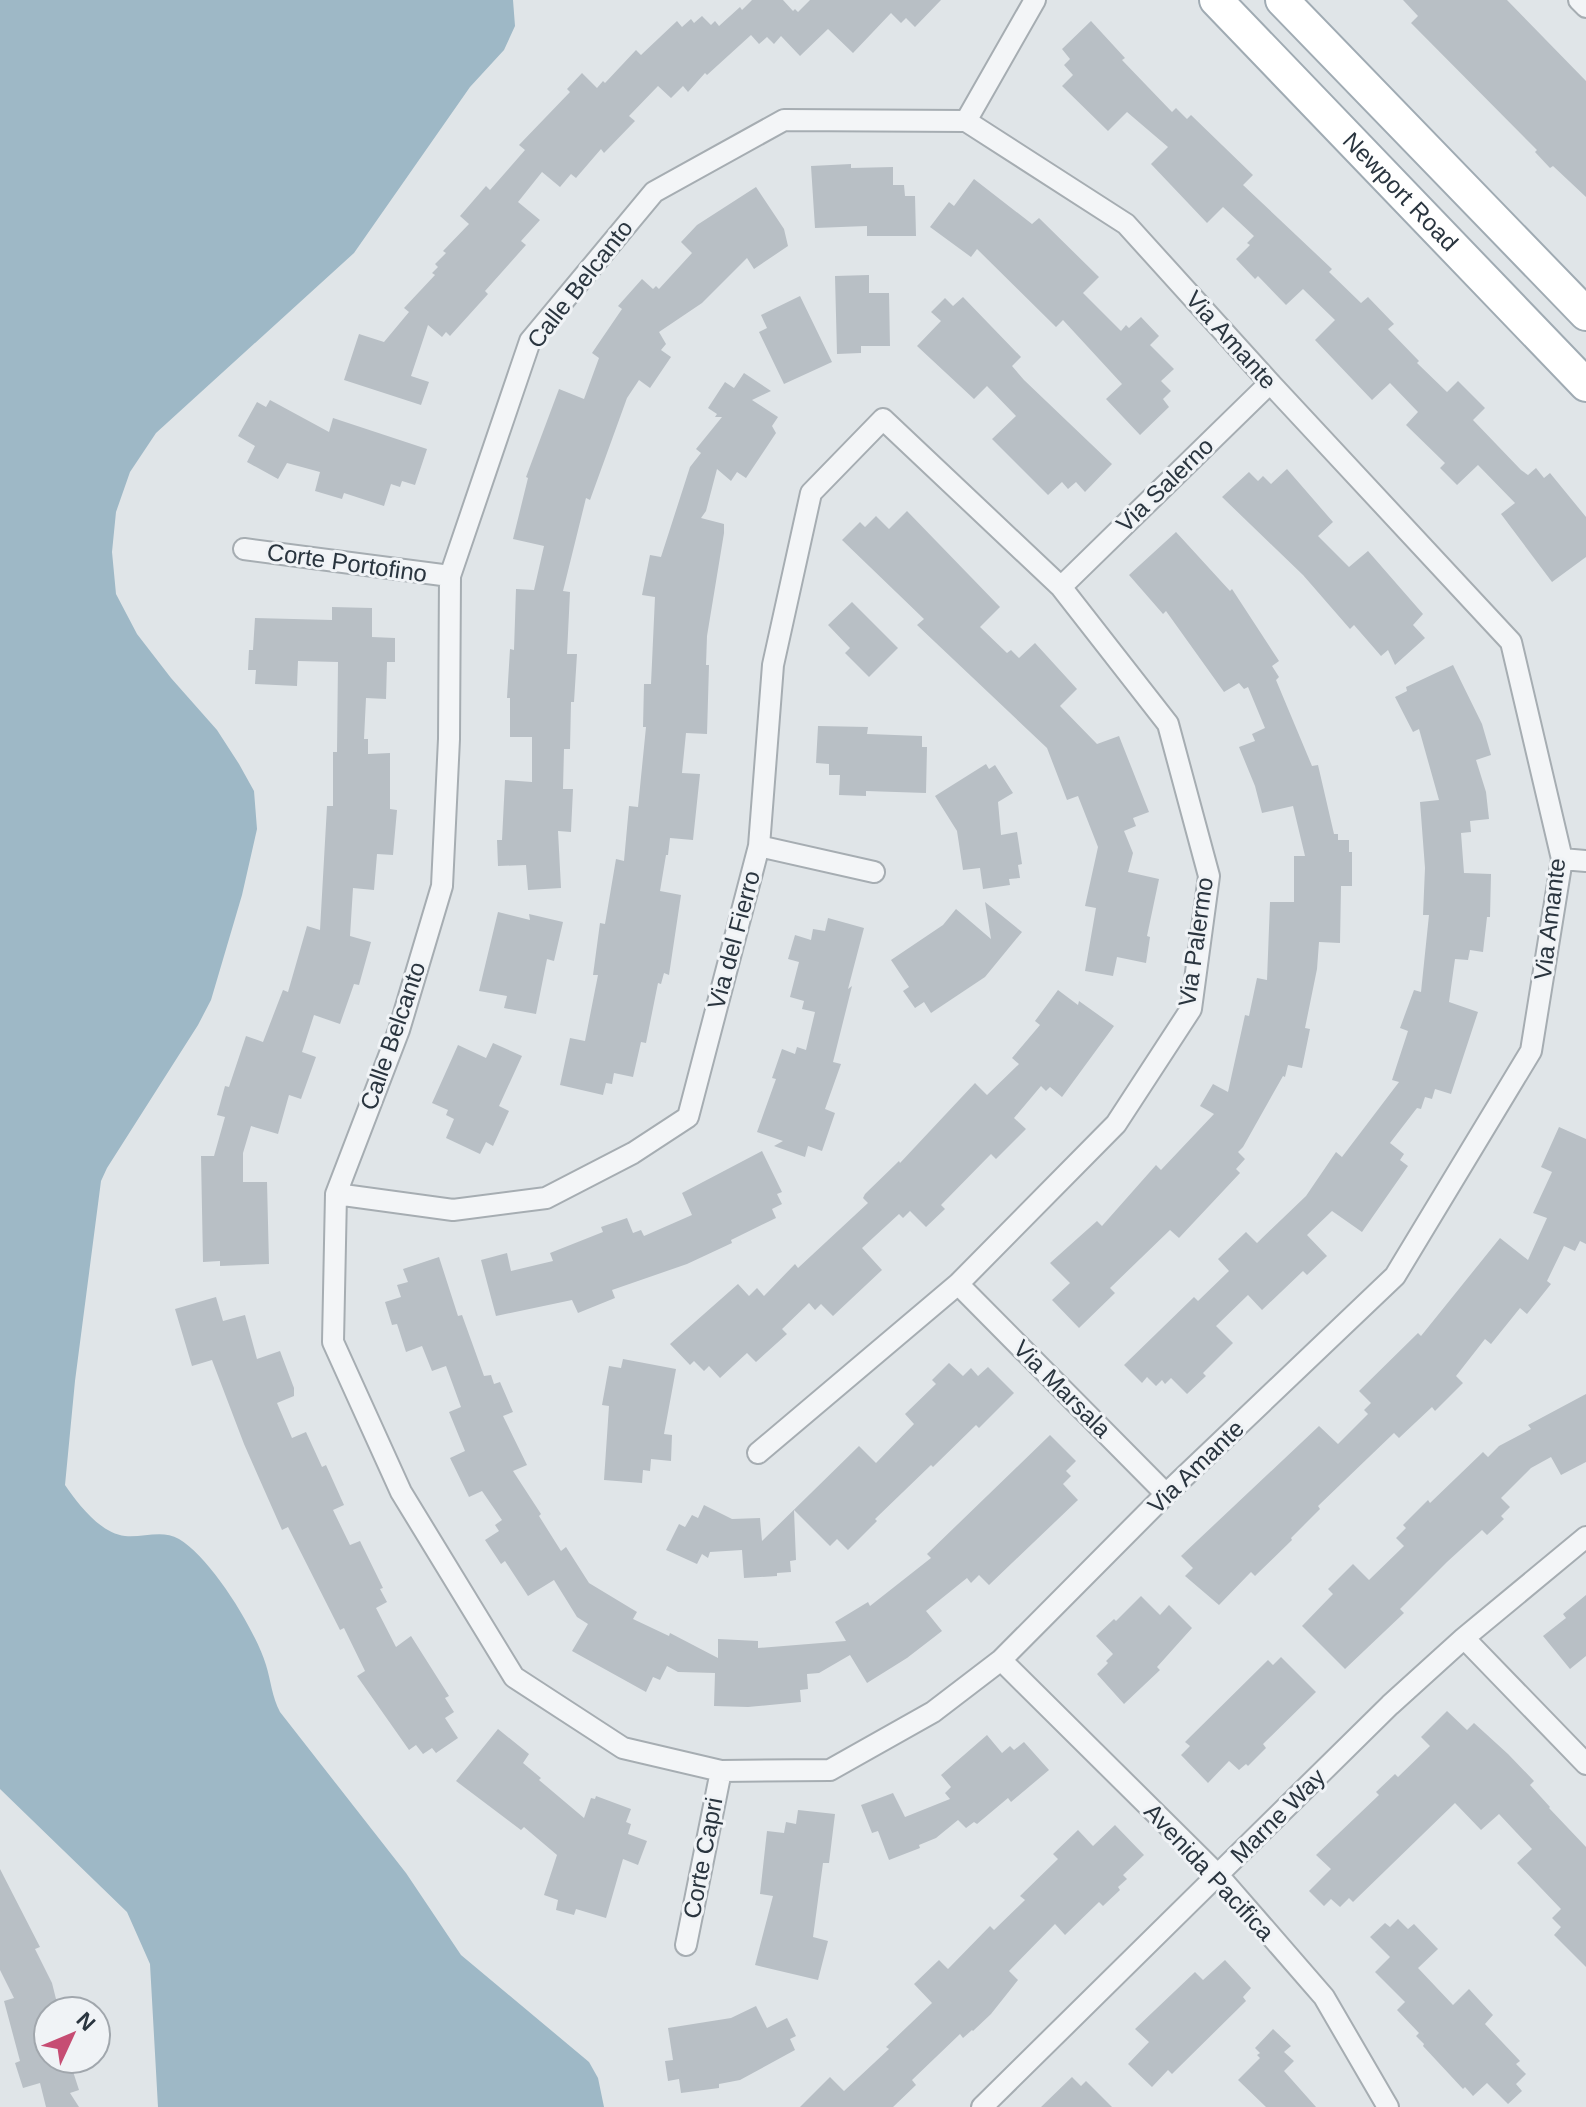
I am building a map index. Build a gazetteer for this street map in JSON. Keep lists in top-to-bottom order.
{
  "streets": {
    "main road": ["Newport Road"],
    "street": [
      "Calle Belcanto",
      "Via Amante",
      "Via Salerno",
      "Corte Portofino",
      "Via del Fierro",
      "Via Palermo",
      "Via Marsala",
      "Marne Way",
      "Corte Capri",
      "Avenida Pacifica"
    ]
  },
  "crossings": [
    ["Calle Belcanto", "Via Amante"],
    ["Calle Belcanto", "Corte Portofino"],
    ["Calle Belcanto", "Via del Fierro"],
    ["Calle Belcanto", "Corte Capri"],
    ["Calle Belcanto", "Avenida Pacifica"],
    ["Via Amante", "Via Salerno"],
    ["Via Amante", "Via Marsala"],
    ["Via Amante", "Avenida Pacifica"],
    ["Via Salerno", "Via Palermo"],
    ["Via del Fierro", "Via Palermo"],
    ["Via Palermo", "Via Marsala"],
    ["Marne Way", "Avenida Pacifica"]
  ],
  "north": "top right"
}
